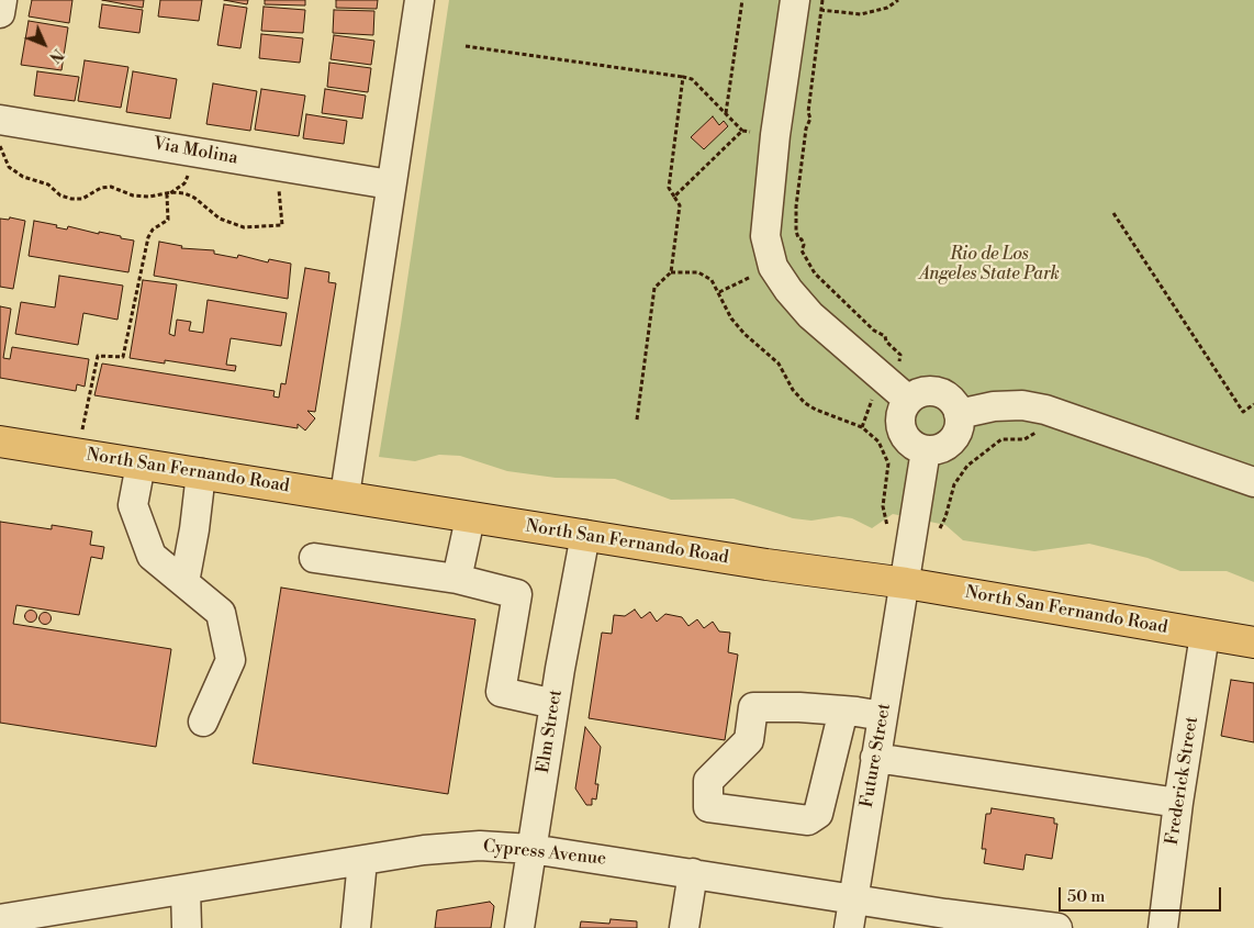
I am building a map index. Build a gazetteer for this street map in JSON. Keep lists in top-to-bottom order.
{
  "streets": {
    "main road": ["North San Fernando Road"],
    "street": [
      "Via Molina",
      "Elm Street",
      "Future Street",
      "Frederick Street",
      "Cypress Avenue"
    ]
  },
  "crossings": [
    ["North San Fernando Road", "Elm Street"],
    ["North San Fernando Road", "Future Street"],
    ["North San Fernando Road", "Frederick Street"],
    ["Elm Street", "Cypress Avenue"],
    ["Future Street", "Cypress Avenue"]
  ],
  "parks": ["Rio de Los Angeles State Park"],
  "scale_bar": "50 m",
  "north": "bottom right"
}
